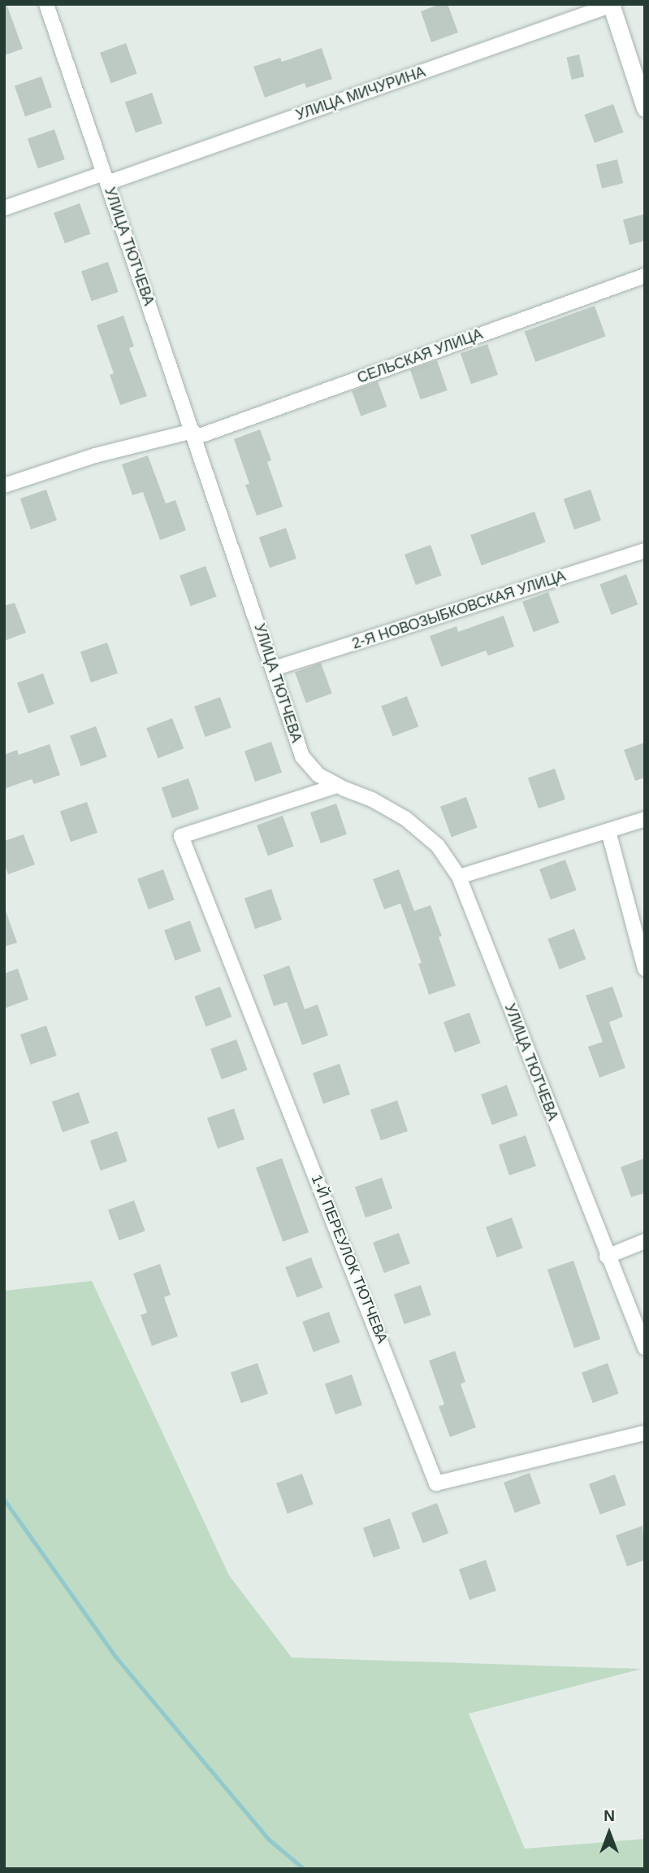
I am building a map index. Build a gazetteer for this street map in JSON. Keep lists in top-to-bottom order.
{
  "streets": {
    "street": [
      "УЛИЦА МИЧУРИНА",
      "УЛИЦА ТЮТЧЕВА",
      "СЕЛЬСКАЯ УЛИЦА",
      "2-Я НОВОЗЫБКОВСКАЯ УЛИЦА",
      "1-Й ПЕРЕУЛОК ТЮТЧЕВА"
    ]
  },
  "crossings": [
    ["УЛИЦА МИЧУРИНА", "УЛИЦА ТЮТЧЕВА"],
    ["УЛИЦА ТЮТЧЕВА", "СЕЛЬСКАЯ УЛИЦА"],
    ["УЛИЦА ТЮТЧЕВА", "2-Я НОВОЗЫБКОВСКАЯ УЛИЦА"],
    ["УЛИЦА ТЮТЧЕВА", "1-Й ПЕРЕУЛОК ТЮТЧЕВА"]
  ],
  "north": "top"
}
